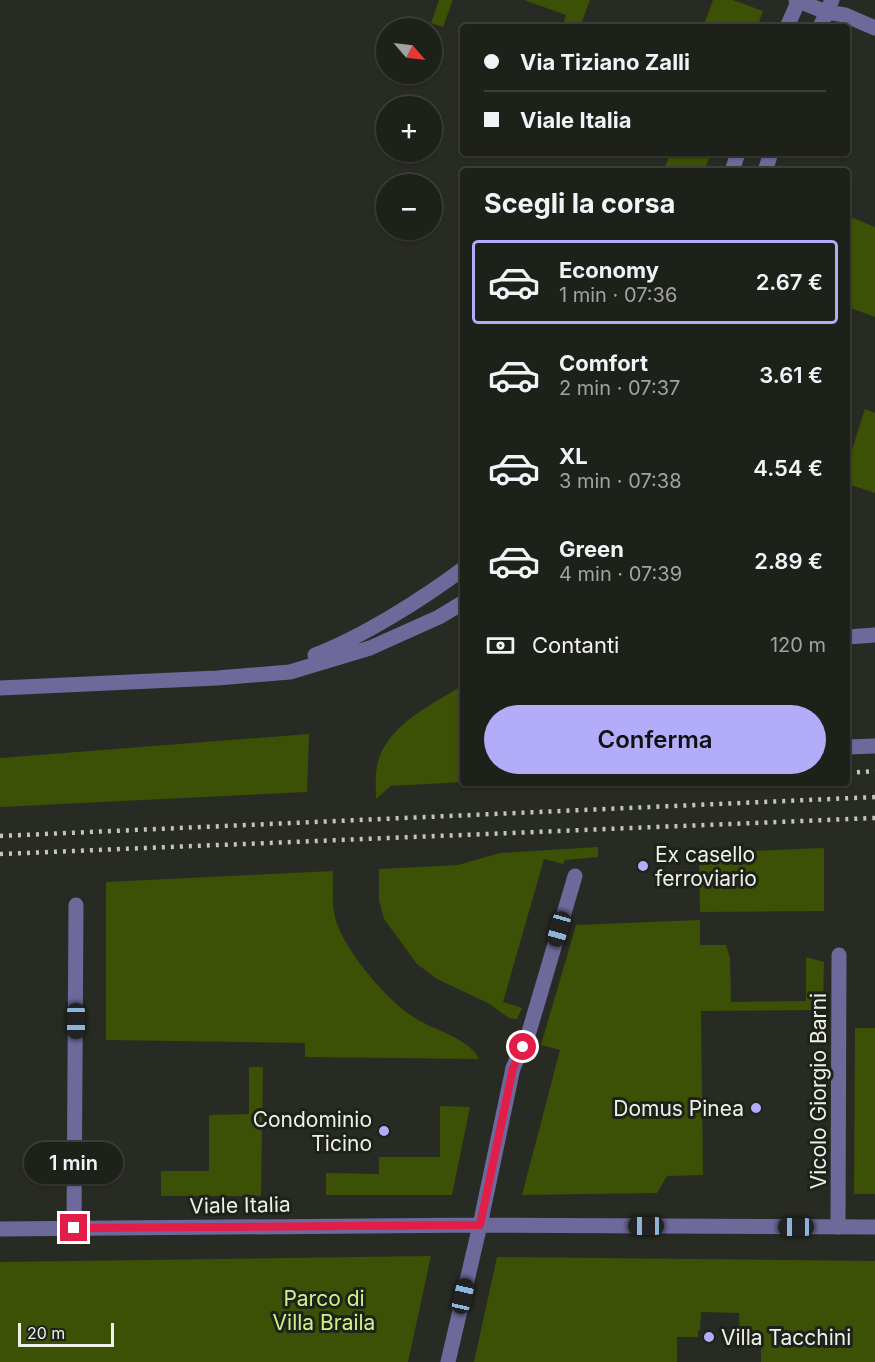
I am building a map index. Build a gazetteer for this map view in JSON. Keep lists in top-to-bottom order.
{
  "streets": {
    "street": ["Vicolo Giorgio Barni", "Viale Italia"]
  },
  "crossings": [
    ["Vicolo Giorgio Barni", "Viale Italia"]
  ],
  "parks": ["Parco di Villa Braila"],
  "places": [
    "Ex casello ferroviario",
    "Domus Pinea",
    "Condominio Ticino",
    "Villa Tacchini"
  ],
  "scale_bar": "20 m",
  "north": "bottom right",
  "page": {
    "map_buttons": ["+", "−"],
    "banner": ["Via Tiziano Zalli", "Viale Italia"],
    "heading": "Scegli la corsa",
    "list": [
      {
        "name": "Economy",
        "note": "1 min · 07:36",
        "value": "2.67 €"
      },
      {
        "name": "Comfort",
        "note": "2 min · 07:37",
        "value": "3.61 €"
      },
      {
        "name": "XL",
        "note": "3 min · 07:38",
        "value": "4.54 €"
      },
      {
        "name": "Green",
        "note": "4 min · 07:39",
        "value": "2.89 €"
      }
    ],
    "pay": ["Contanti", "120 m"],
    "buttons": "Conferma",
    "bubble": "1 min",
    "scale": "20 m"
  }
}
